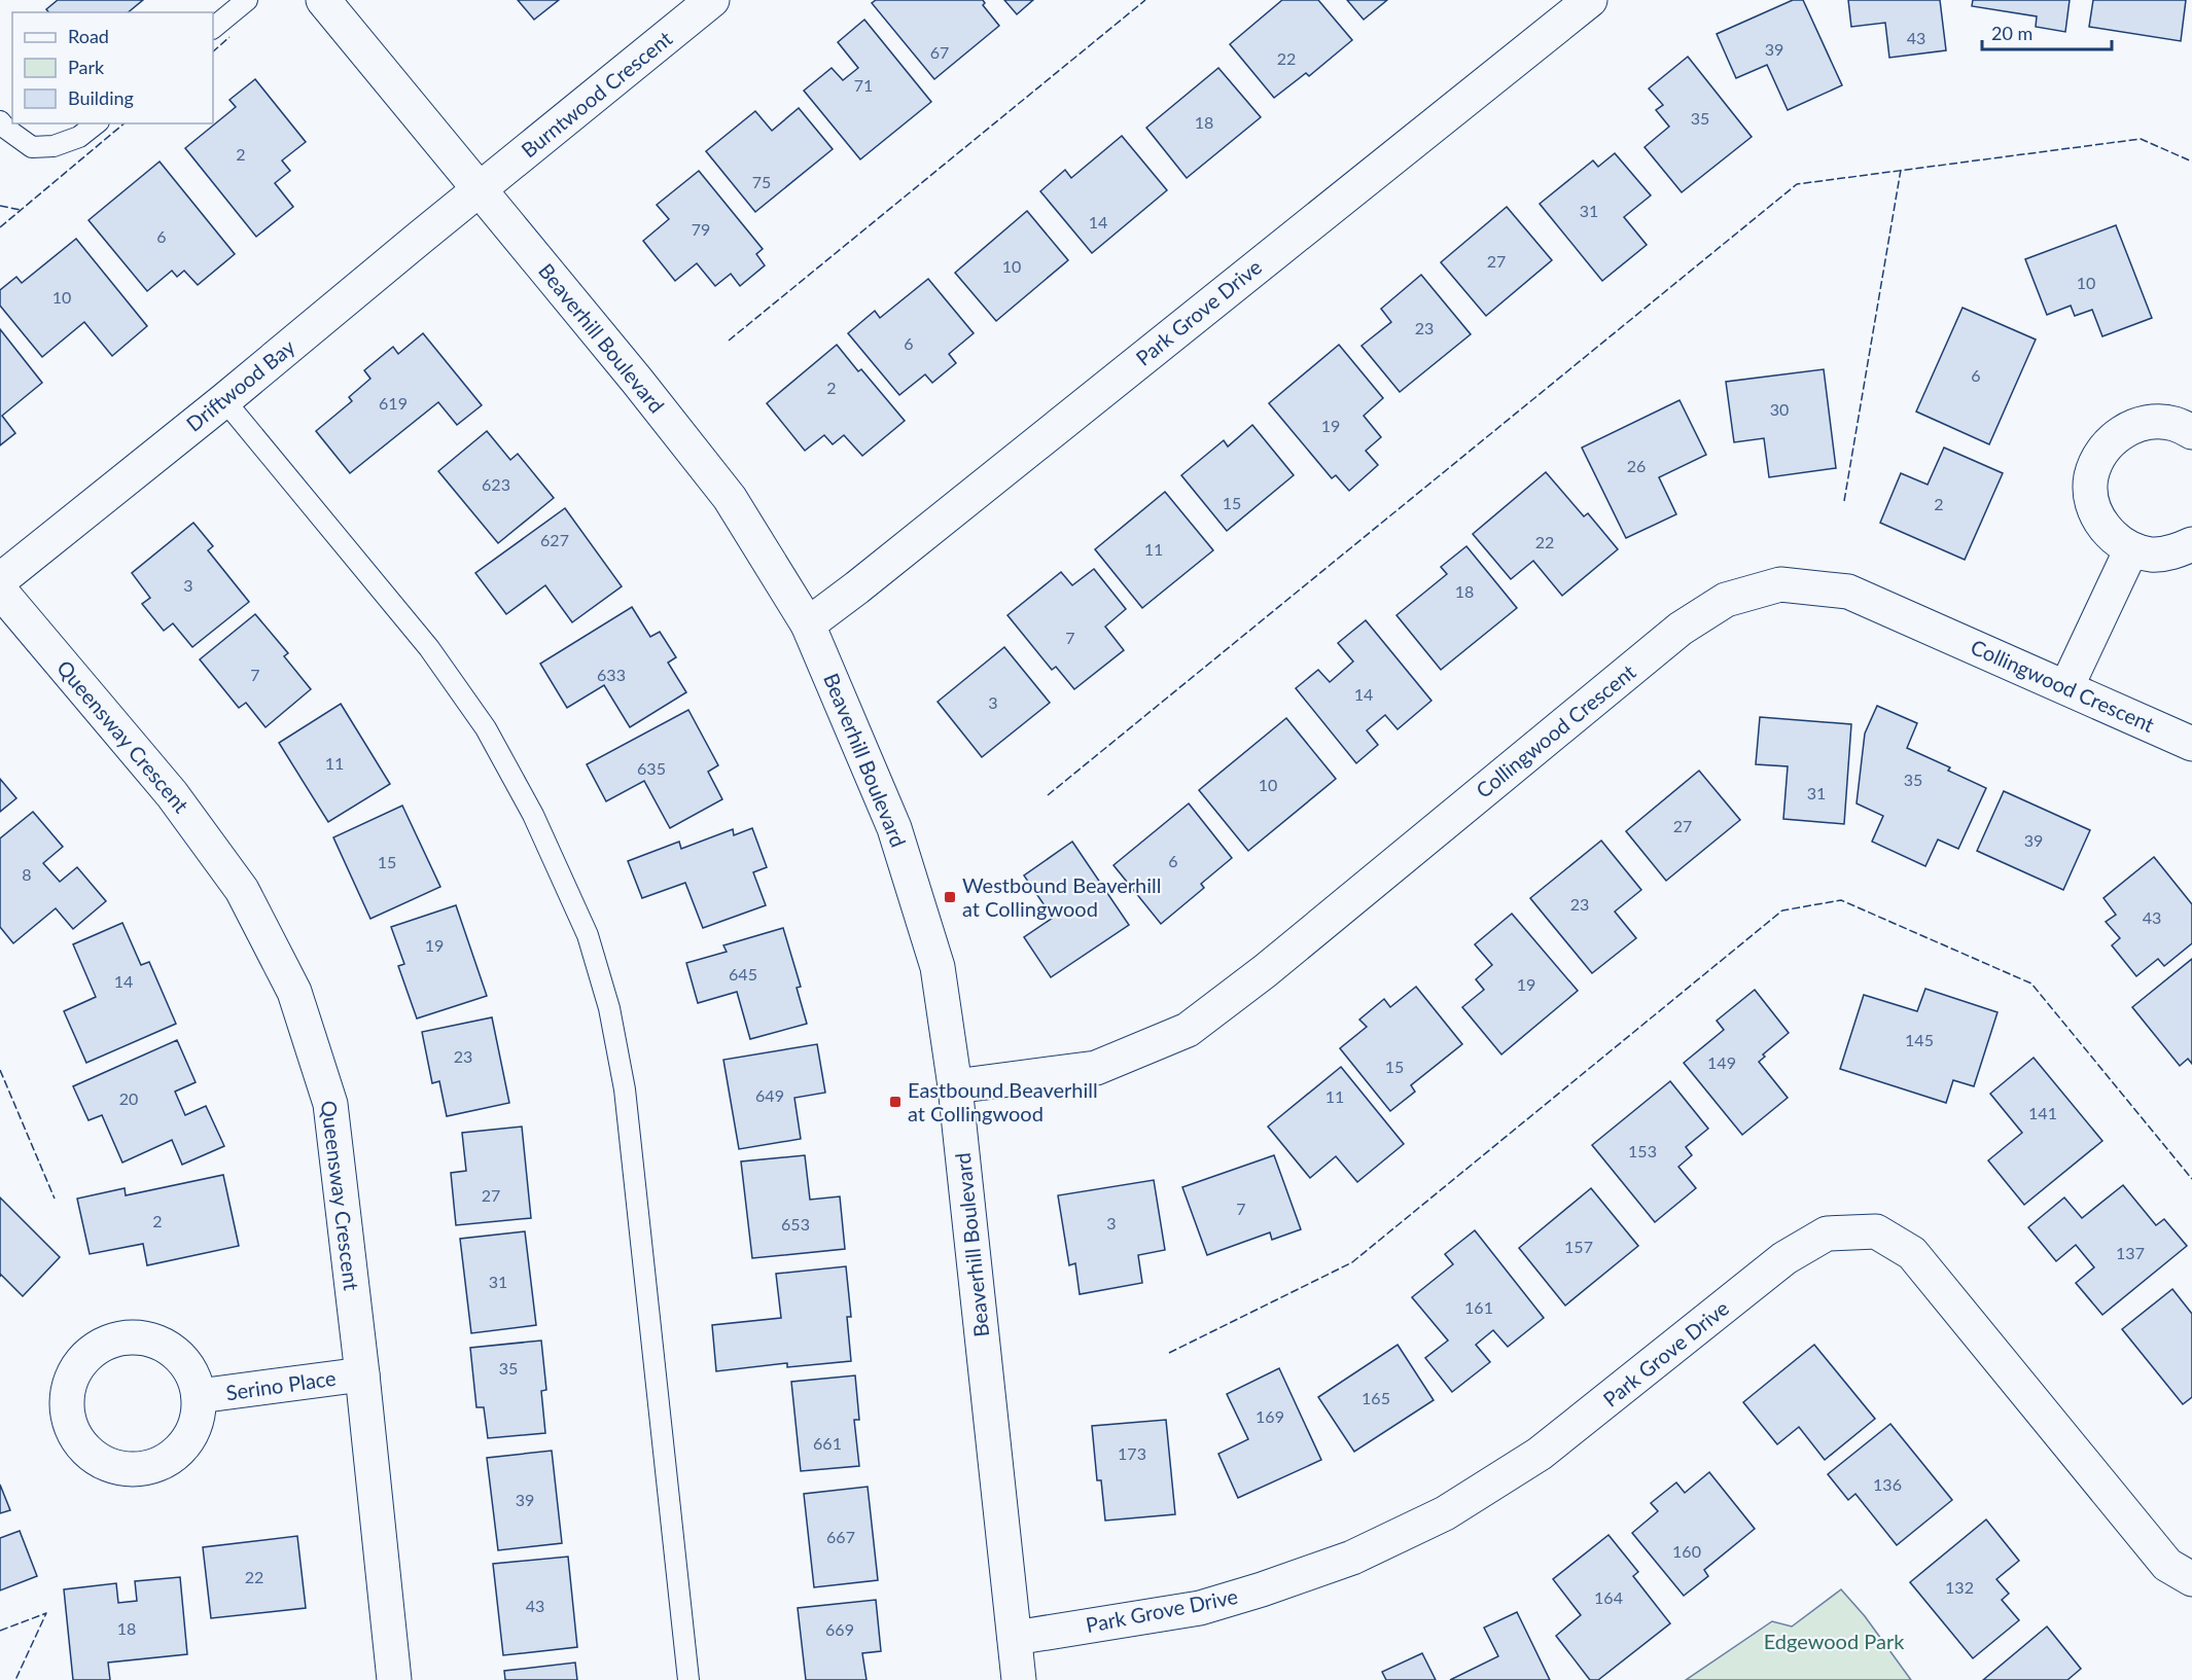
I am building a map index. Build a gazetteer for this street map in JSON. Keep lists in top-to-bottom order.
{
  "streets": {
    "street": [
      "Burntwood Crescent",
      "Park Grove Drive",
      "Beaverhill Boulevard",
      "Driftwood Bay",
      "Collingwood Crescent",
      "Queensway Crescent",
      "Serino Place"
    ]
  },
  "crossings": [
    ["Burntwood Crescent", "Beaverhill Boulevard"],
    ["Burntwood Crescent", "Driftwood Bay"],
    ["Park Grove Drive", "Beaverhill Boulevard"],
    ["Beaverhill Boulevard", "Driftwood Bay"],
    ["Beaverhill Boulevard", "Collingwood Crescent"],
    ["Queensway Crescent", "Serino Place"]
  ],
  "parks": ["Edgewood Park"],
  "places": {
    "transit": ["Westbound Beaverhill at Collingwood", "Eastbound Beaverhill at Collingwood"]
  },
  "house_numbers": [
    "43",
    "39",
    "67",
    "22",
    "71",
    "35",
    "18",
    "2",
    "75",
    "31",
    "14",
    "79",
    "6",
    "27",
    "10",
    "10",
    "10",
    "23",
    "6",
    "6",
    "2",
    "619",
    "30",
    "19",
    "26",
    "623",
    "15",
    "2",
    "627",
    "22",
    "11",
    "3",
    "18",
    "7",
    "7",
    "633",
    "14",
    "3",
    "11",
    "635",
    "35",
    "10",
    "31",
    "27",
    "39",
    "6",
    "15",
    "8",
    "23",
    "43",
    "19",
    "645",
    "14",
    "19",
    "145",
    "23",
    "149",
    "15",
    "649",
    "11",
    "20",
    "141",
    "153",
    "27",
    "7",
    "2",
    "3",
    "653",
    "157",
    "137",
    "31",
    "161",
    "35",
    "165",
    "169",
    "661",
    "173",
    "136",
    "39",
    "667",
    "160",
    "22",
    "132",
    "164",
    "43",
    "18",
    "669"
  ],
  "legend": ["Road", "Park", "Building"],
  "scale_bar": "20 m"
}
